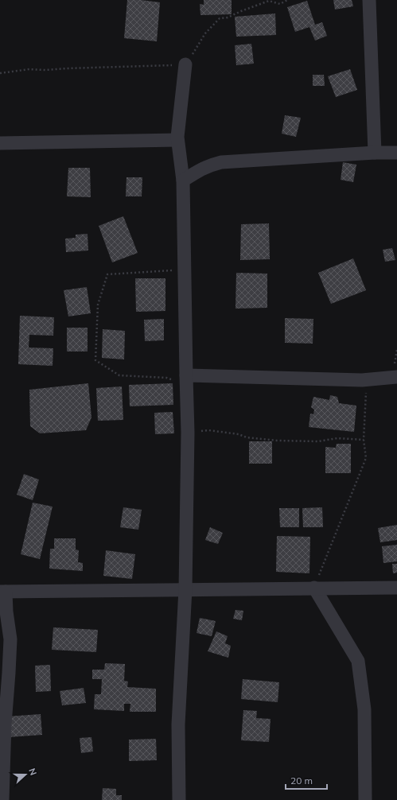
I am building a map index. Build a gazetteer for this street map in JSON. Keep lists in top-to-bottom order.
{
  "scale_bar": "20 m",
  "north": "right"
}
